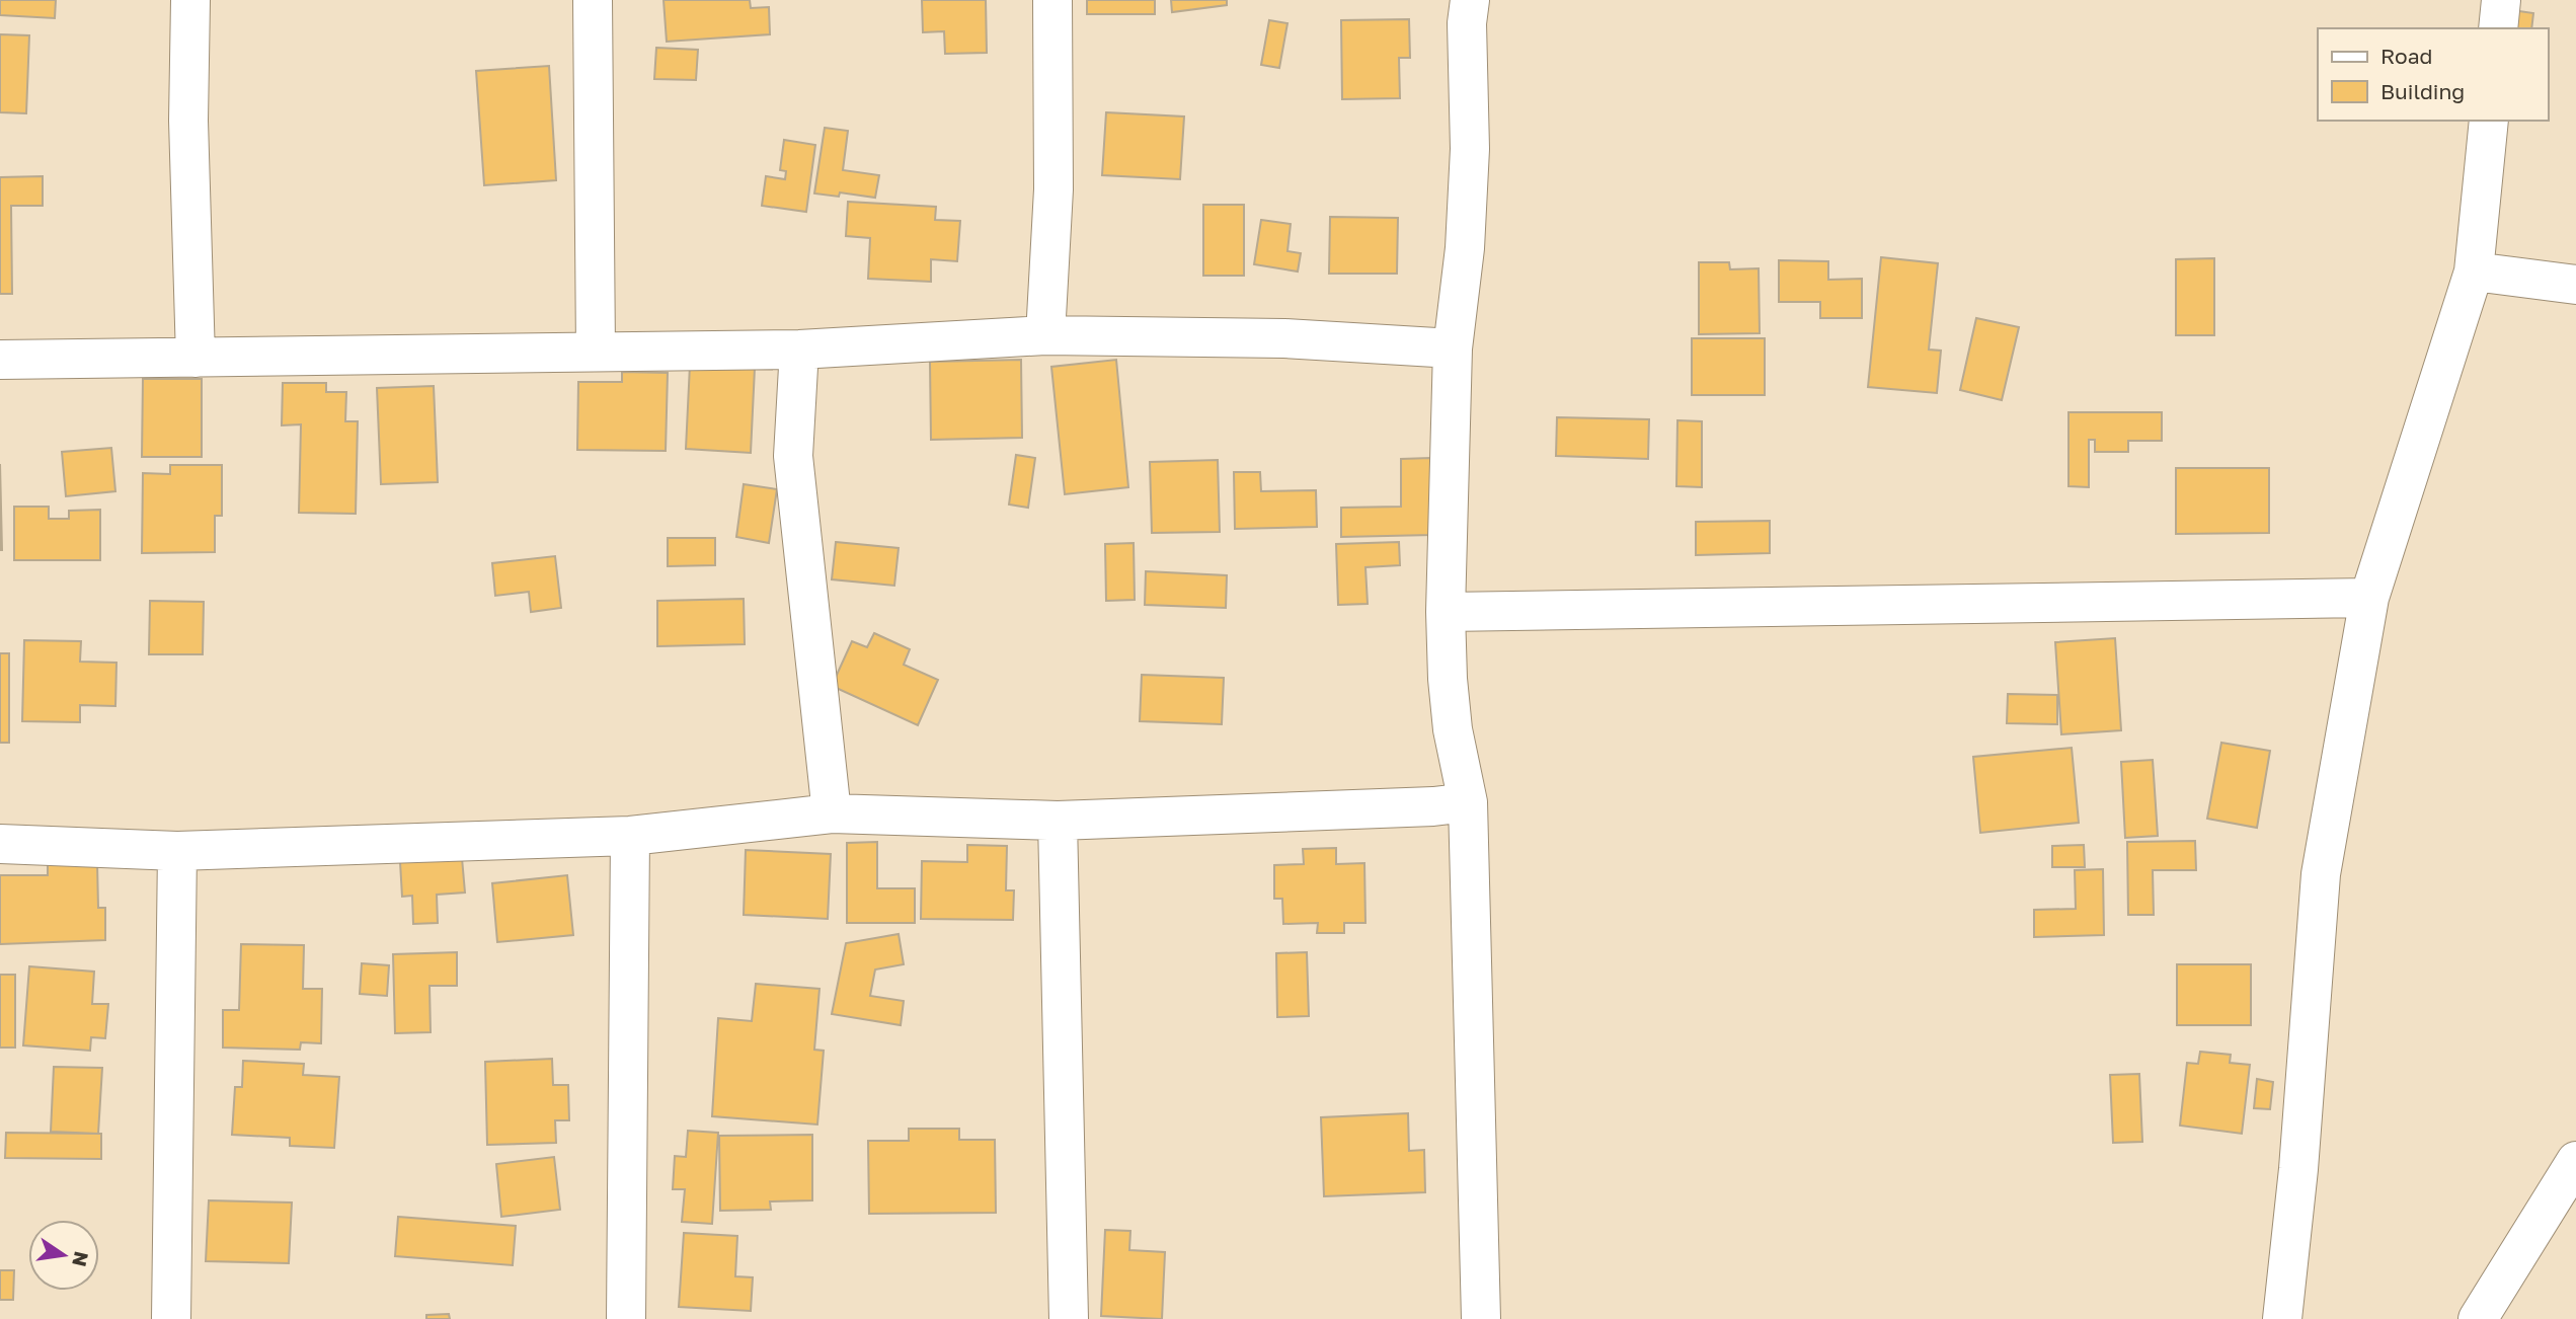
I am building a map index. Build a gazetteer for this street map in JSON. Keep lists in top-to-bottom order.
{
  "legend": ["Road", "Building"],
  "north": "right"
}
